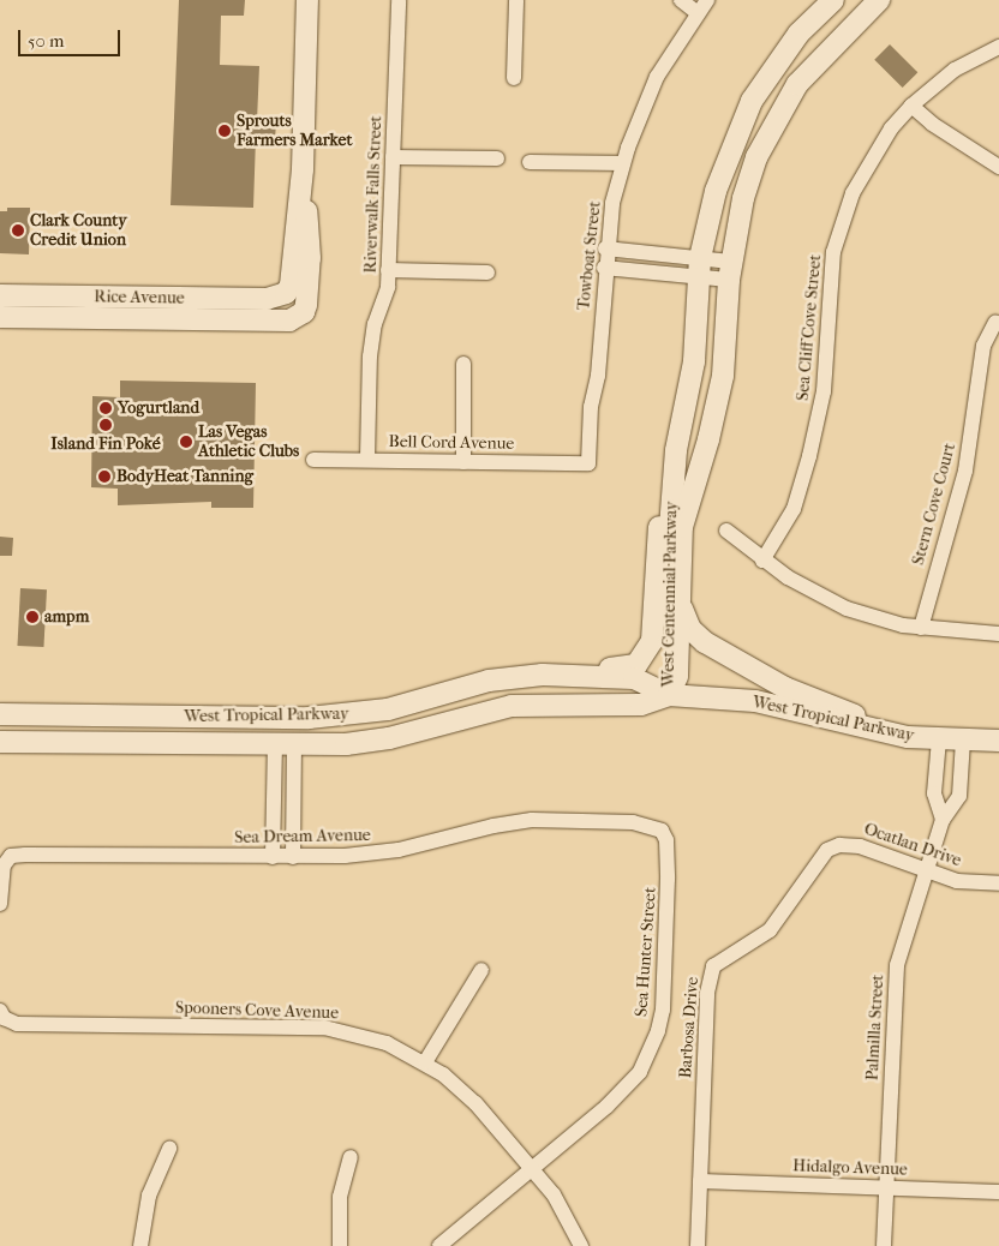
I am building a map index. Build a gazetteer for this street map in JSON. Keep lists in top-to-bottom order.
{
  "streets": {
    "main road": ["Rice Avenue", "West Centennial Parkway", "West Tropical Parkway"],
    "street": [
      "Riverwalk Falls Street",
      "Towboat Street",
      "Sea Cliff Cove Street",
      "Bell Cord Avenue",
      "Stern Cove Court",
      "Sea Dream Avenue",
      "Ocatlan Drive",
      "Sea Hunter Street",
      "Spooners Cove Avenue",
      "Barbosa Drive",
      "Palmilla Street",
      "Hidalgo Avenue"
    ]
  },
  "crossings": [
    ["Riverwalk Falls Street", "Bell Cord Avenue"],
    ["Towboat Street", "Bell Cord Avenue"],
    ["West Centennial Parkway", "West Tropical Parkway"],
    ["West Tropical Parkway", "Palmilla Street"],
    ["Sea Dream Avenue", "Sea Hunter Street"],
    ["Ocatlan Drive", "Barbosa Drive"],
    ["Ocatlan Drive", "Palmilla Street"],
    ["Sea Hunter Street", "Spooners Cove Avenue"],
    ["Barbosa Drive", "Hidalgo Avenue"],
    ["Palmilla Street", "Hidalgo Avenue"]
  ],
  "places": [
    "Sprouts Farmers Market",
    "Clark County Credit Union",
    "Yogurtland",
    "Island Fin Poké",
    "Las Vegas Athletic Clubs",
    "BodyHeat Tanning",
    "ampm"
  ],
  "scale_bar": "50 m"
}
